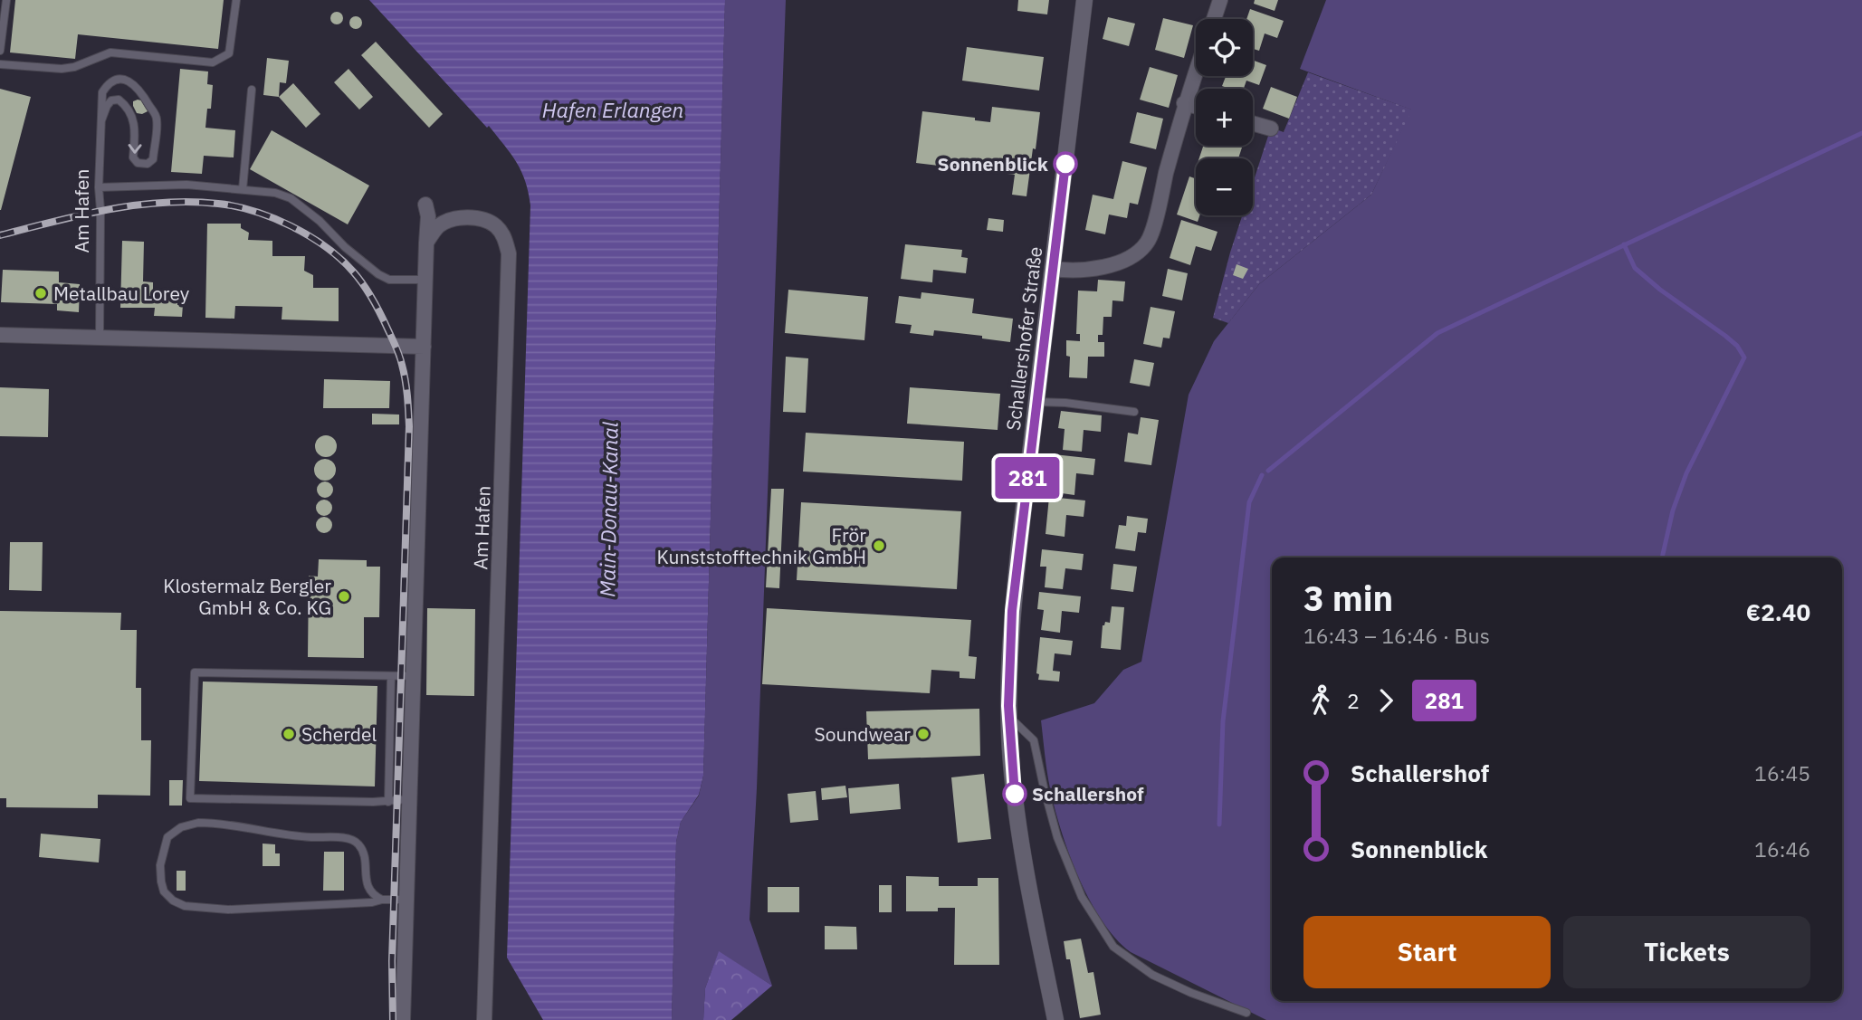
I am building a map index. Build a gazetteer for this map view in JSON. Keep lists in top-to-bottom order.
{
  "streets": {
    "street": ["Am Hafen", "Schallershofer Straße"]
  },
  "water": ["Hafen Erlangen", "Main-Donau-Kanal"],
  "places": [
    "Sonnenblick",
    "Metallbau Lorey",
    "Frör Kunststofftechnik GmbH",
    "Klostermalz Bergler GmbH & Co. KG",
    "Scherdel",
    "Soundwear",
    "Schallershof"
  ],
  "lines": ["bus line 281"],
  "page": {
    "on_map": "281",
    "map_buttons": ["+", "−"],
    "heading": ["3 min", "16:43 – 16:46 · Bus", "€2.40"],
    "legs": ["2", "281"],
    "list": [
      {
        "name": "Schallershof",
        "value": "16:45"
      },
      {
        "name": "Sonnenblick",
        "value": "16:46"
      }
    ],
    "buttons": ["Start", "Tickets"]
  }
}
